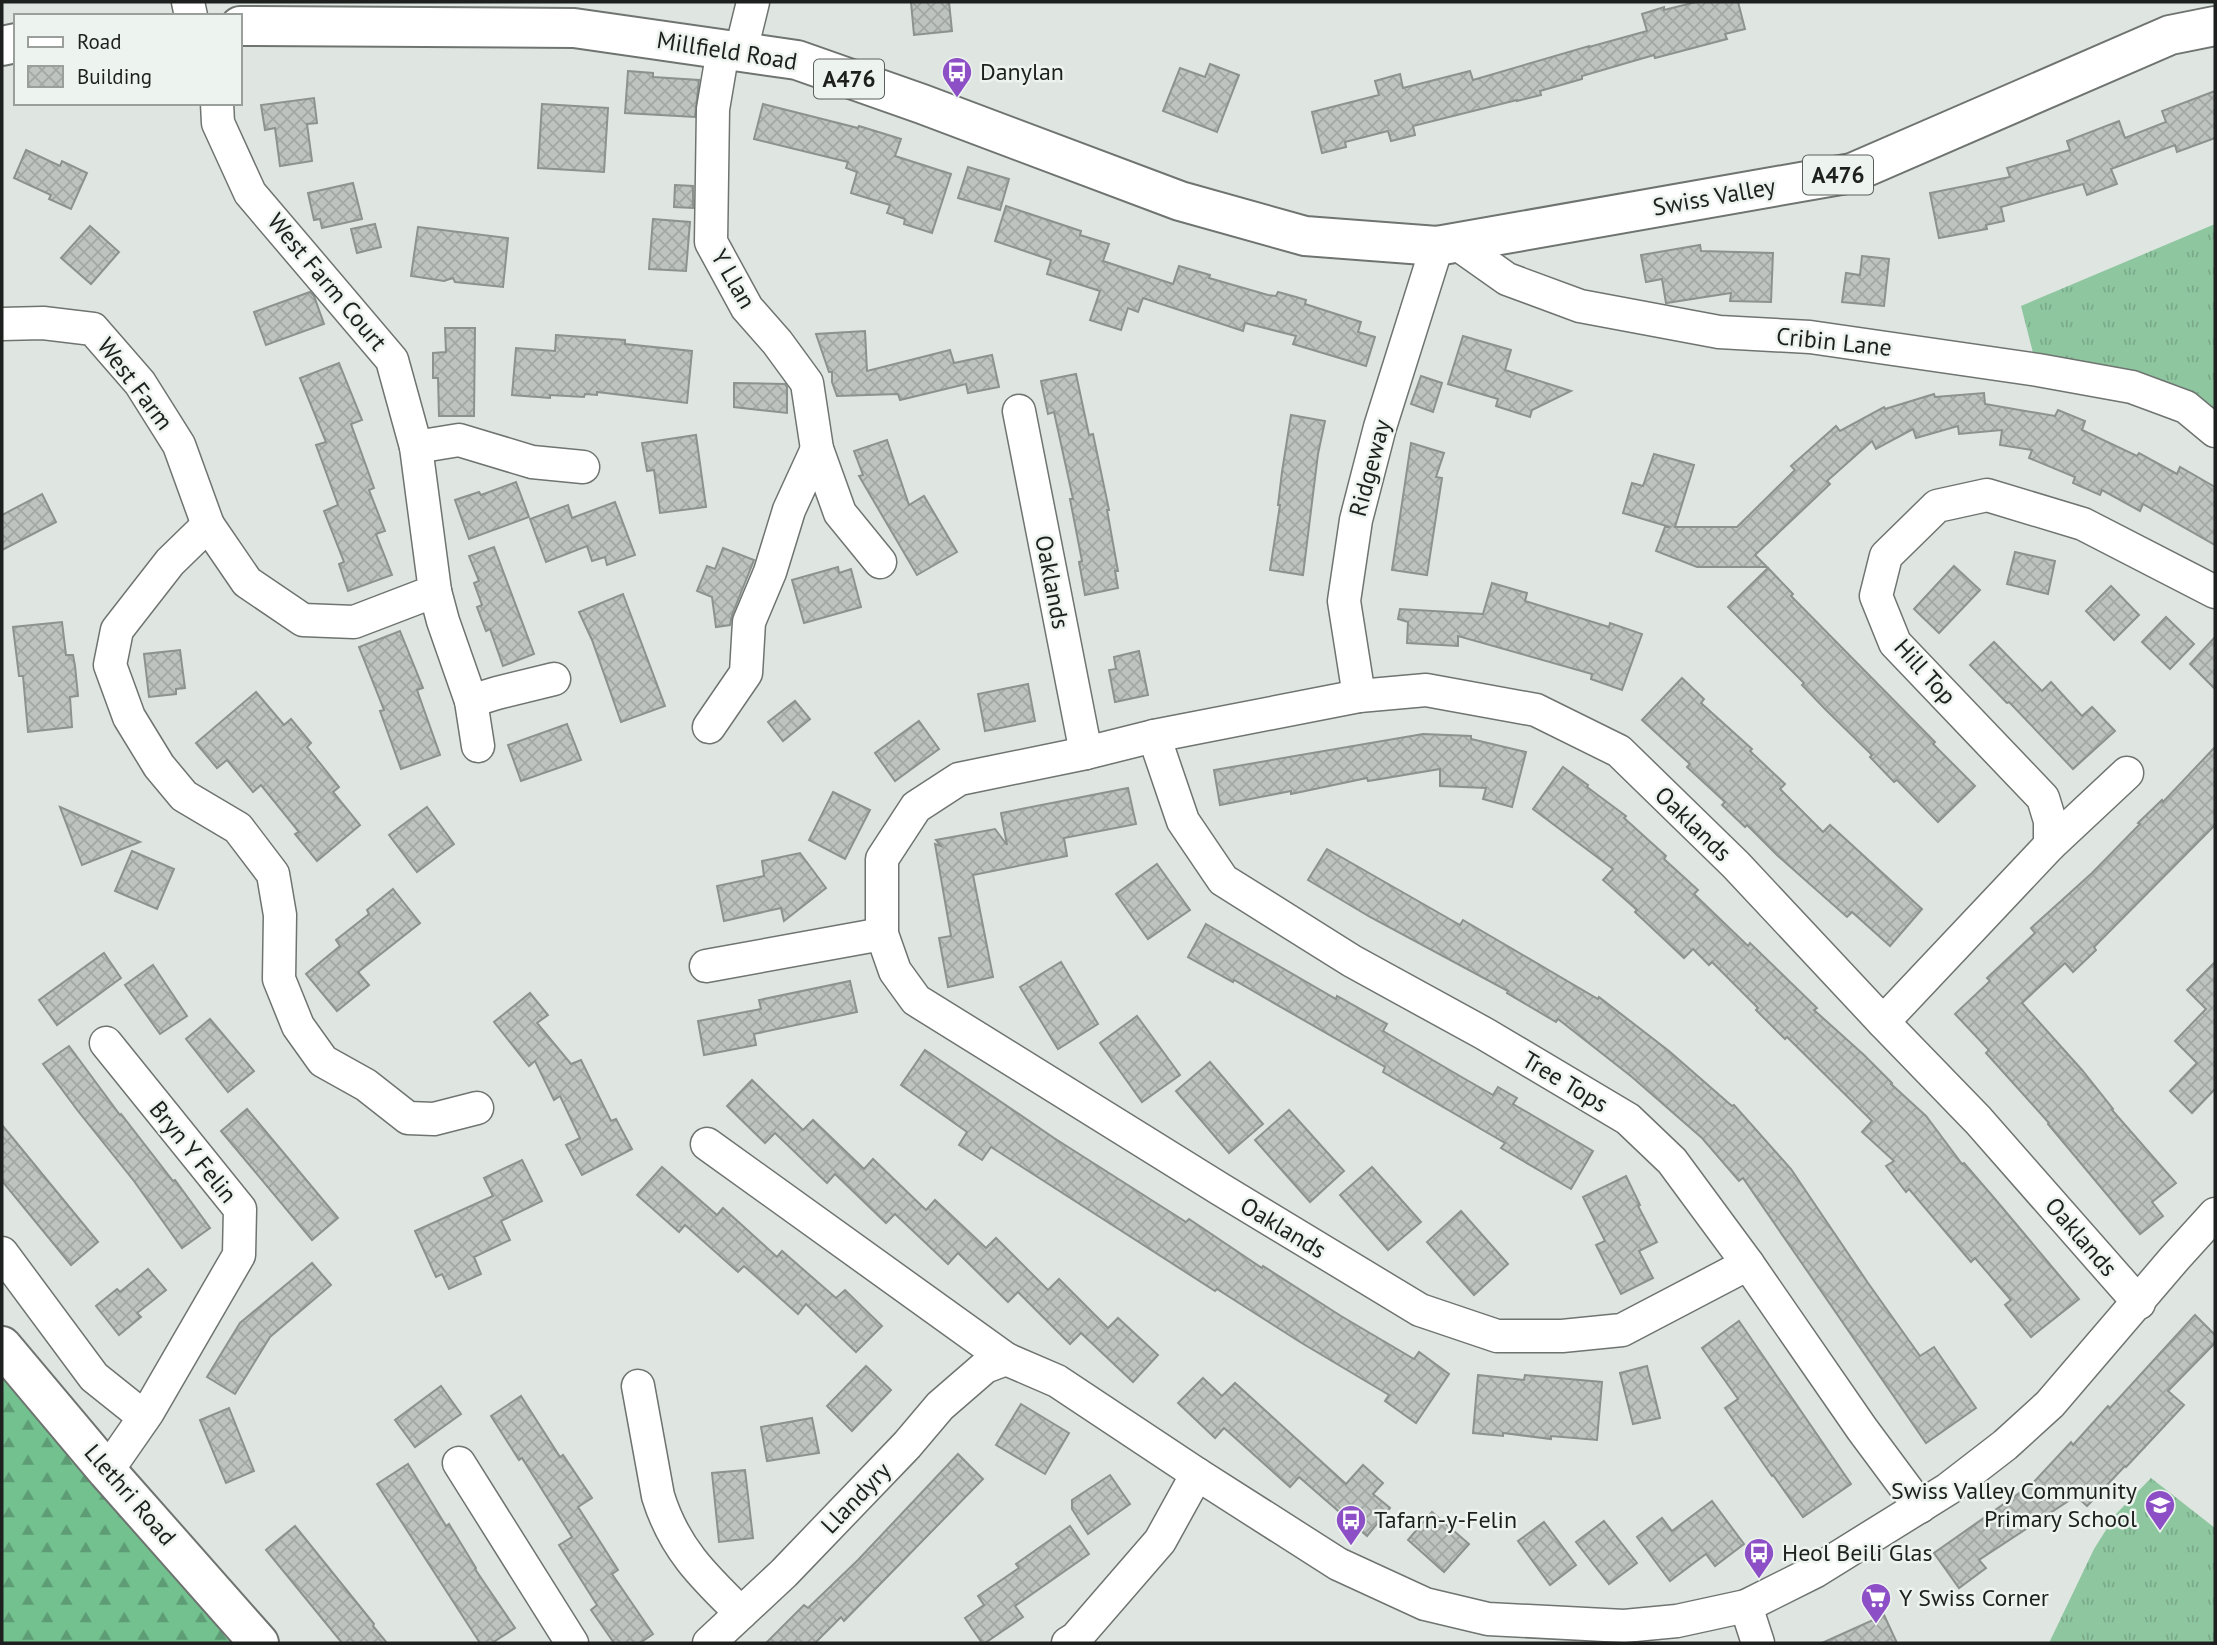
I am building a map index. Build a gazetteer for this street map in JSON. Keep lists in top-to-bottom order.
{
  "streets": {
    "main road": [
      "Millfield Road",
      "A476",
      "Swiss Valley",
      "Llethri Road"
    ],
    "street": [
      "Y Llan",
      "West Farm Court",
      "Cribin Lane",
      "West Farm",
      "Ridgeway",
      "Oaklands",
      "Hill Top",
      "Tree Tops",
      "Bryn Y Felin",
      "Llandyry"
    ]
  },
  "crossings": [
    ["Millfield Road", "Swiss Valley"],
    ["Millfield Road", "Y Llan"],
    ["Millfield Road", "Cribin Lane"],
    ["Millfield Road", "Ridgeway"],
    ["Swiss Valley", "Cribin Lane"],
    ["Swiss Valley", "Ridgeway"],
    ["Cribin Lane", "Ridgeway"],
    ["Ridgeway", "Oaklands"],
    ["Oaklands", "Tree Tops"],
    ["Bryn Y Felin", "Llethri Road"]
  ],
  "places": {
    "bus stop": ["Danylan", "Tafarn-y-Felin", "Heol Beili Glas"],
    "school or university": ["Swiss Valley Community Primary School"],
    "supermarket": ["Y Swiss Corner"]
  },
  "legend": ["Road", "Building"]
}
